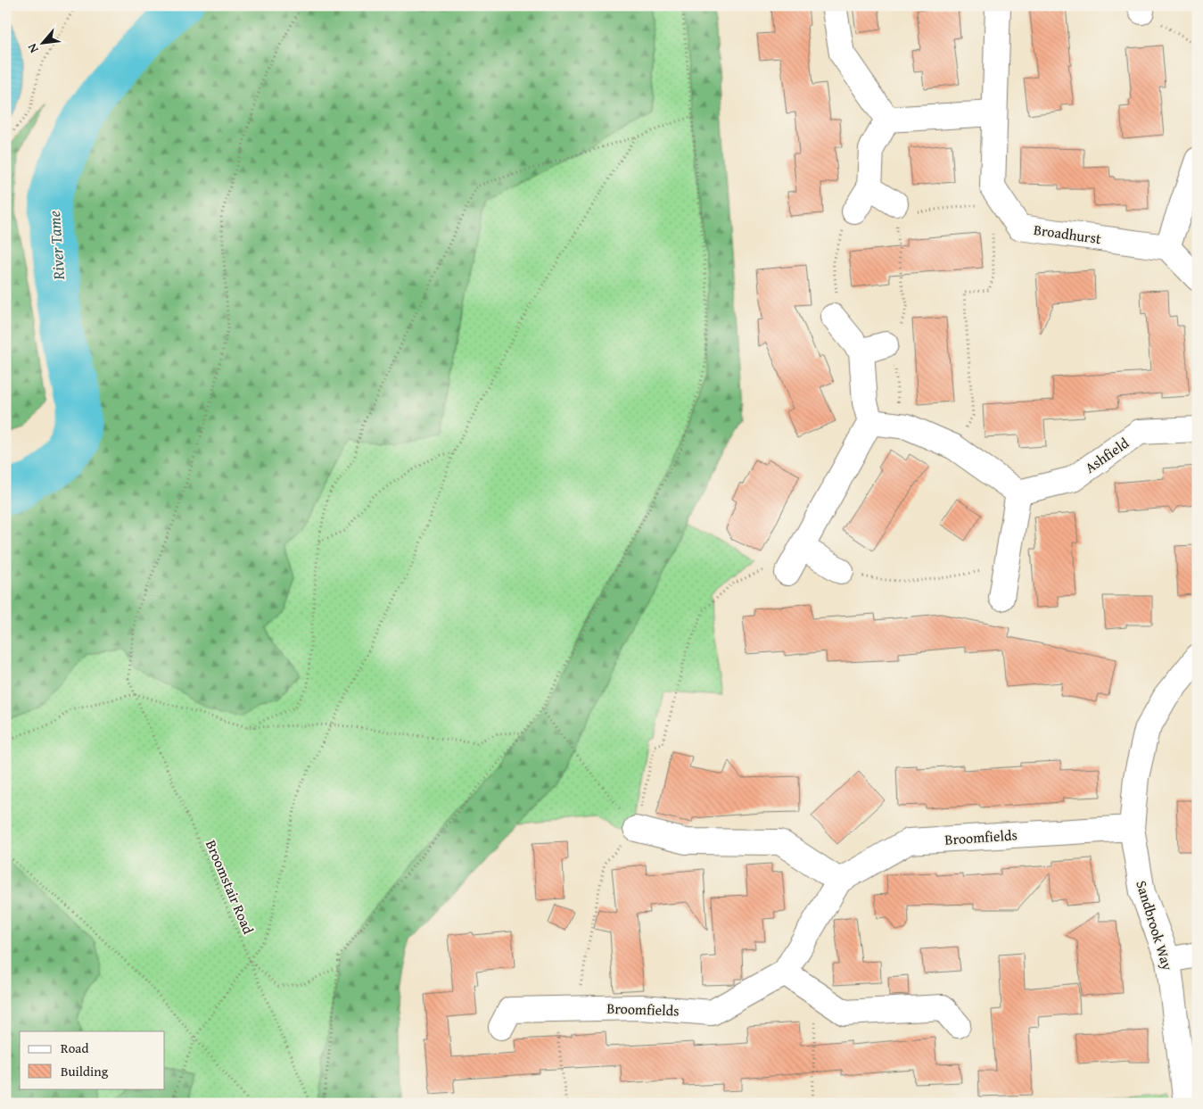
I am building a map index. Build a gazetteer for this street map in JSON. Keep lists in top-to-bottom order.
{
  "streets": {
    "street": [
      "Broadhurst",
      "Ashfield",
      "Broomfields",
      "Sandbrook Way"
    ],
    "path": ["Broomstair Road"]
  },
  "crossings": [
    ["Broomfields", "Sandbrook Way"]
  ],
  "water": ["River Tame"],
  "legend": ["Road", "Building"],
  "north": "bottom left"
}
